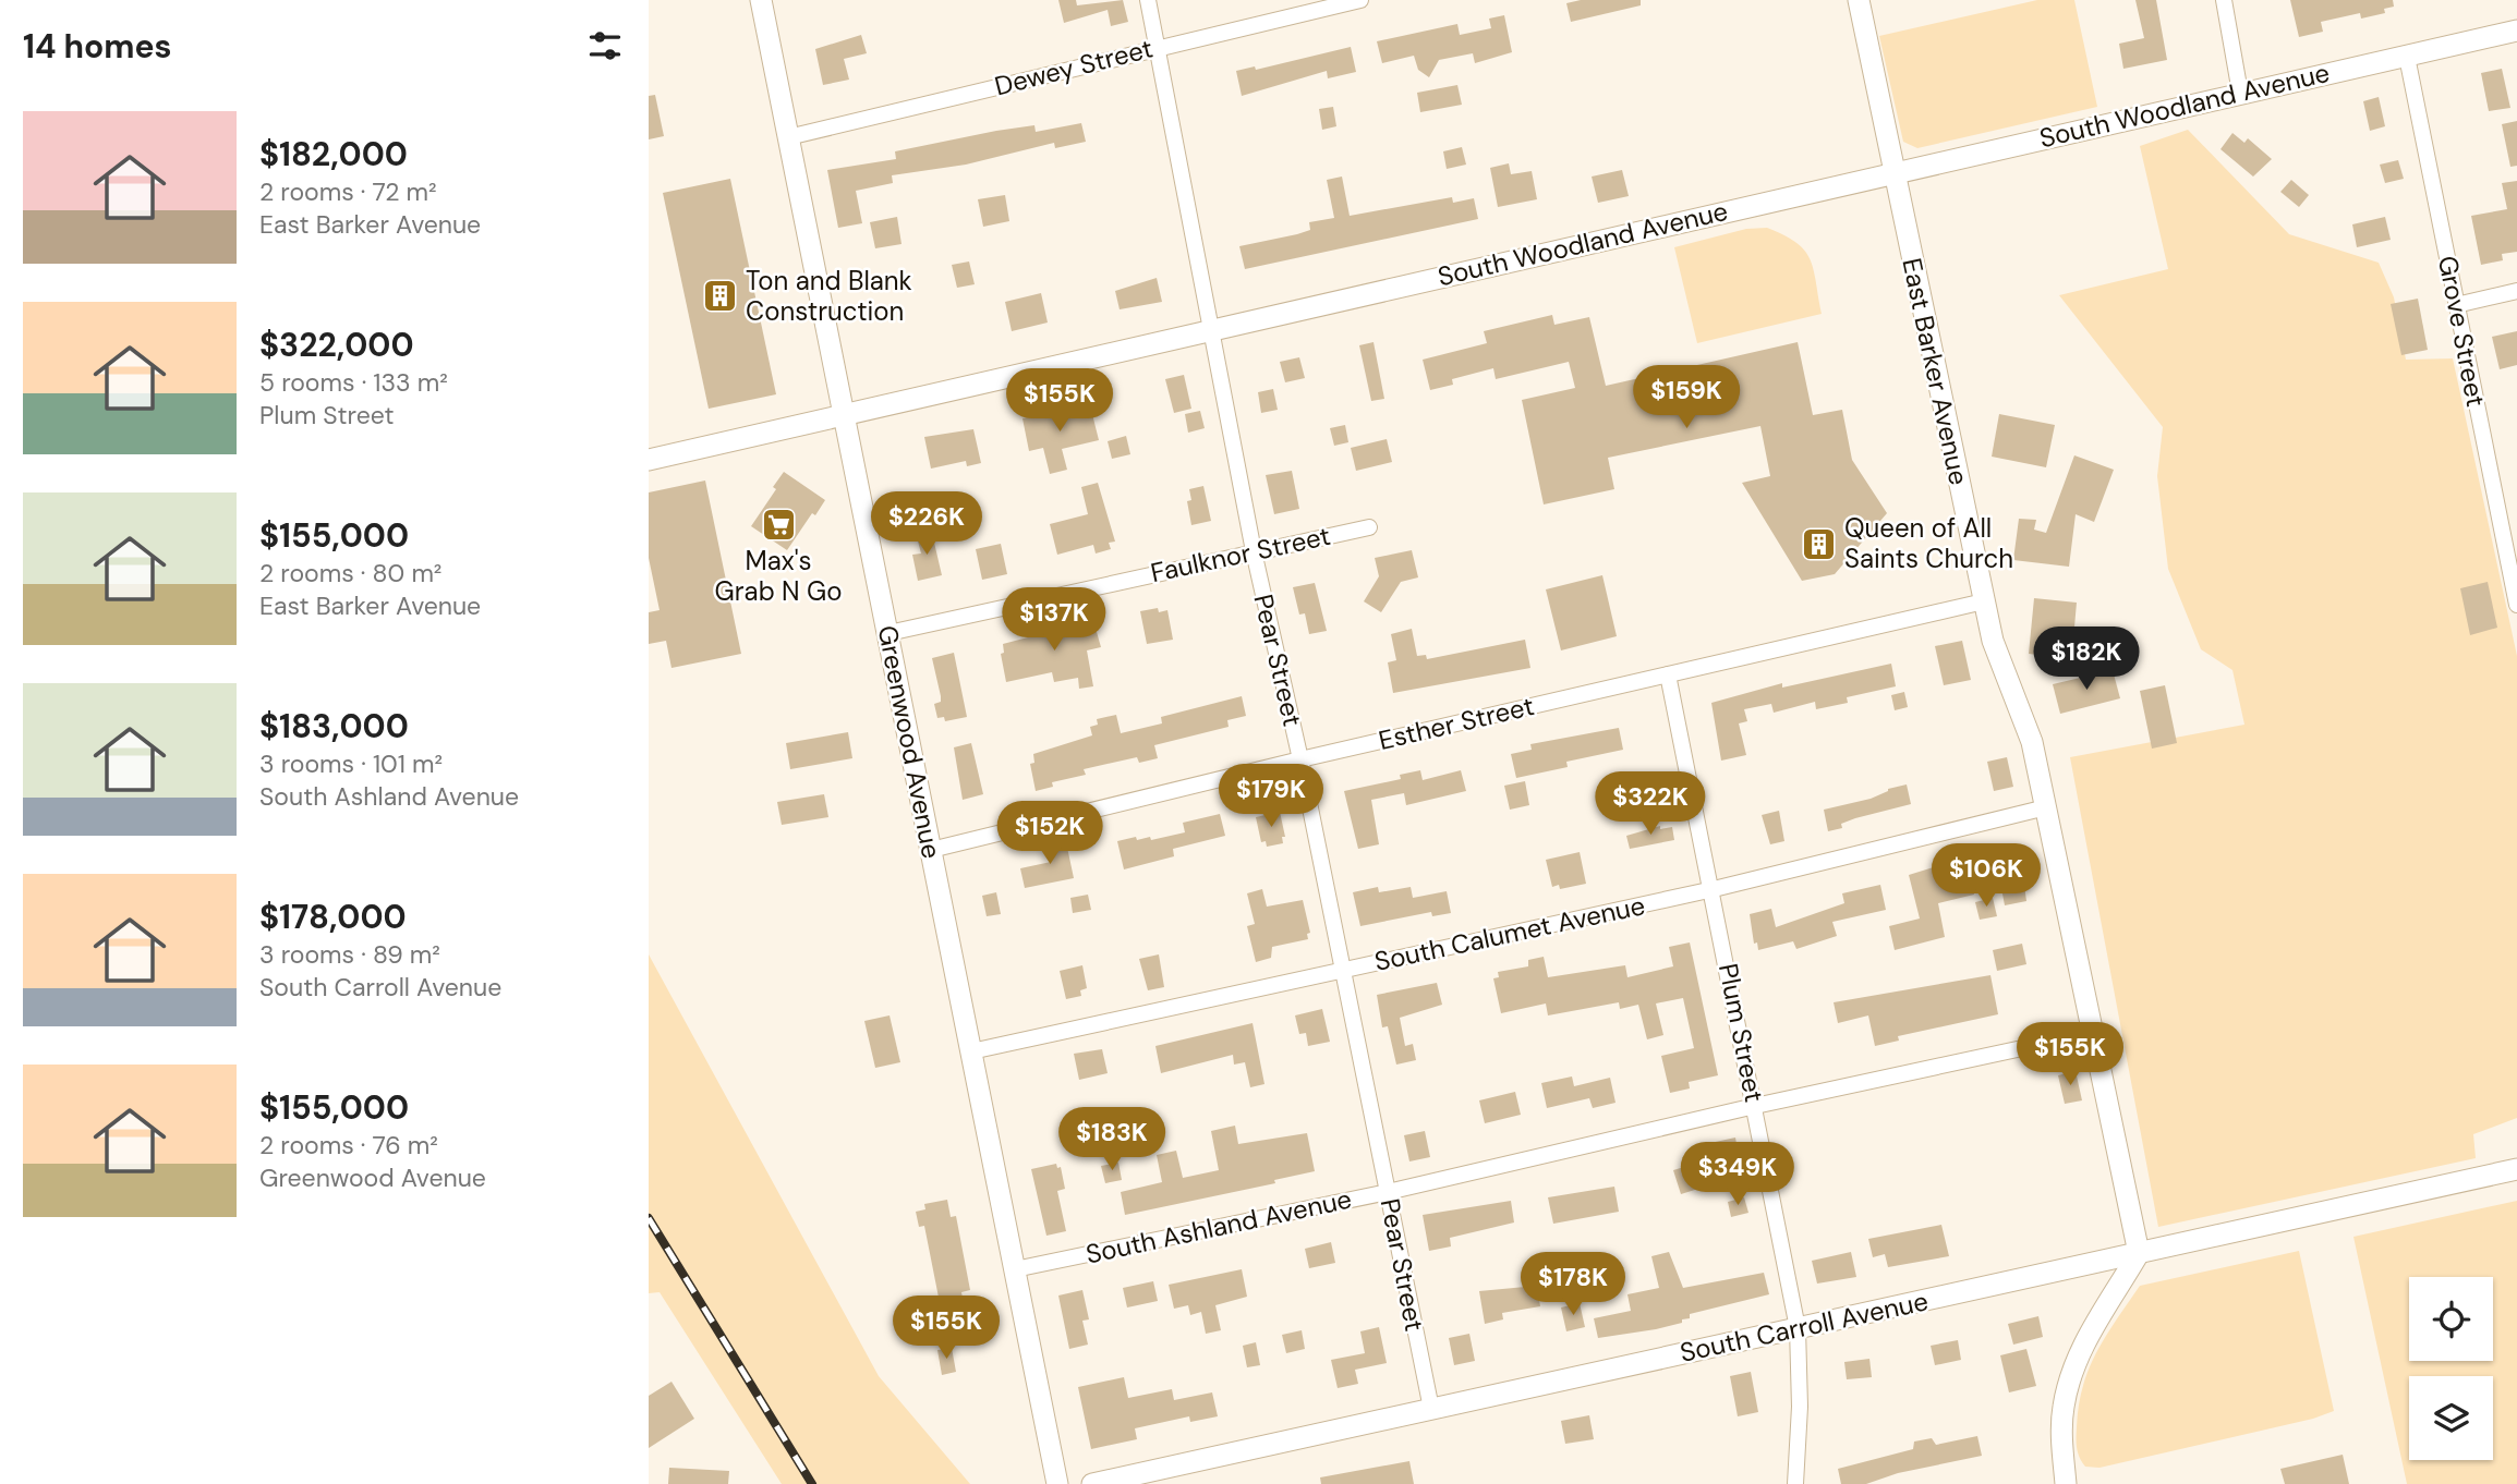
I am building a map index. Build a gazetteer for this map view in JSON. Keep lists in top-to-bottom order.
{
  "streets": {
    "street": [
      "Dewey Street",
      "South Woodland Avenue",
      "Grove Street",
      "East Barker Avenue",
      "Faulknor Street",
      "Pear Street",
      "Esther Street",
      "Greenwood Avenue",
      "South Calumet Avenue",
      "Plum Street",
      "South Ashland Avenue",
      "South Carroll Avenue"
    ]
  },
  "crossings": [
    ["Dewey Street", "Pear Street"],
    ["Dewey Street", "Greenwood Avenue"],
    ["South Woodland Avenue", "Grove Street"],
    ["South Woodland Avenue", "East Barker Avenue"],
    ["South Woodland Avenue", "Pear Street"],
    ["South Woodland Avenue", "Greenwood Avenue"],
    ["East Barker Avenue", "Esther Street"],
    ["East Barker Avenue", "South Calumet Avenue"],
    ["East Barker Avenue", "South Ashland Avenue"],
    ["East Barker Avenue", "South Carroll Avenue"],
    ["Faulknor Street", "Pear Street"],
    ["Faulknor Street", "Greenwood Avenue"],
    ["Pear Street", "Esther Street"],
    ["Pear Street", "South Calumet Avenue"],
    ["Pear Street", "South Ashland Avenue"],
    ["Pear Street", "South Carroll Avenue"],
    ["Esther Street", "Greenwood Avenue"],
    ["Esther Street", "Plum Street"],
    ["Greenwood Avenue", "South Calumet Avenue"],
    ["Greenwood Avenue", "South Ashland Avenue"],
    ["South Calumet Avenue", "Plum Street"],
    ["Plum Street", "South Ashland Avenue"],
    ["Plum Street", "South Carroll Avenue"]
  ],
  "places": {
    "building": ["Ton and Blank Construction", "Queen of All Saints Church"],
    "supermarket": ["Max's Grab N Go"]
  },
  "page": {
    "heading": "14 homes",
    "list": [
      {
        "name": "$182,000",
        "note": "2 rooms · 72 m² · East Barker Avenue"
      },
      {
        "name": "$322,000",
        "note": "5 rooms · 133 m² · Plum Street"
      },
      {
        "name": "$155,000",
        "note": "2 rooms · 80 m² · East Barker Avenue"
      },
      {
        "name": "$183,000",
        "note": "3 rooms · 101 m² · South Ashland Avenue"
      },
      {
        "name": "$178,000",
        "note": "3 rooms · 89 m² · South Carroll Avenue"
      },
      {
        "name": "$155,000",
        "note": "2 rooms · 76 m² · Greenwood Avenue"
      }
    ],
    "price": [
      "$159K",
      "$155K",
      "$226K",
      "$137K",
      "$182K",
      "$179K",
      "$322K",
      "$152K",
      "$106K",
      "$155K",
      "$183K",
      "$349K",
      "$178K",
      "$155K"
    ]
  }
}
